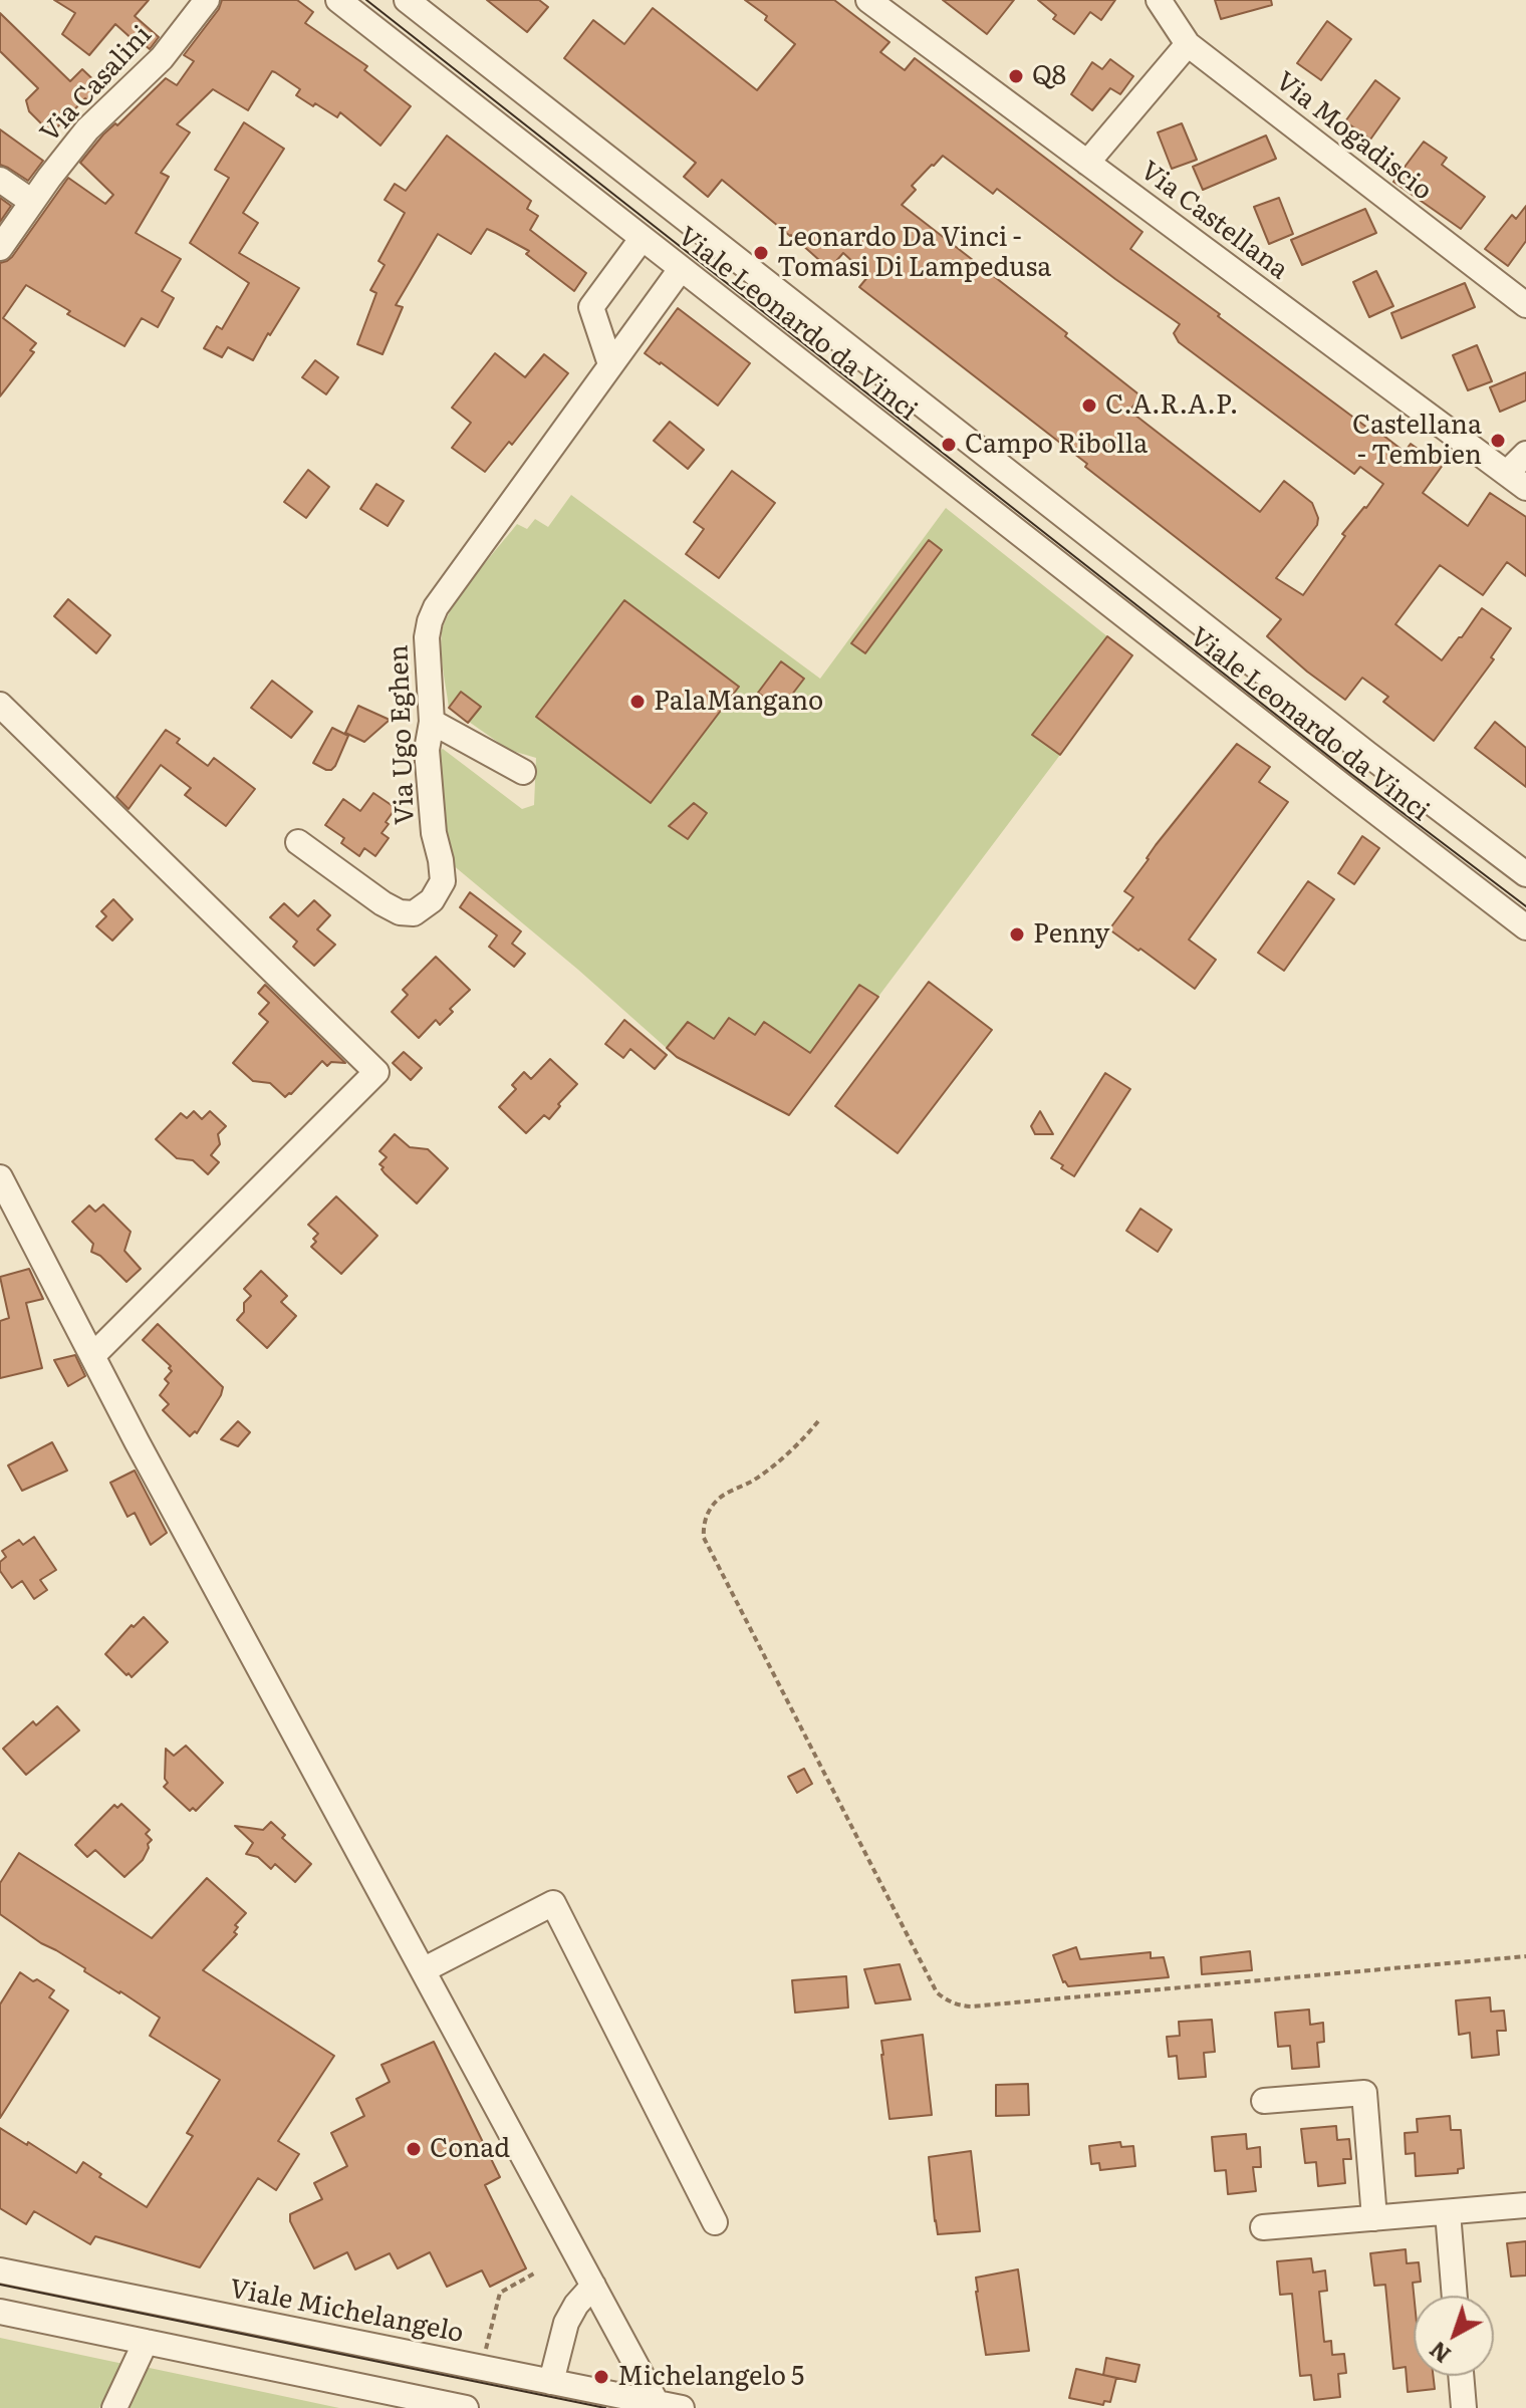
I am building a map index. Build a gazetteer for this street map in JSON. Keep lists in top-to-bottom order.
{
  "streets": {
    "street": [
      "Via Casalini",
      "Via Mogadiscio",
      "Via Castellana",
      "Viale Leonardo da Vinci",
      "Via Ugo Eghen",
      "Viale Michelangelo"
    ]
  },
  "crossings": [
    ["Viale Leonardo da Vinci", "Via Ugo Eghen"]
  ],
  "places": [
    "Q8",
    "Leonardo Da Vinci - Tomasi Di Lampedusa",
    "C.A.R.A.P.",
    "Castellana - Tembien",
    "Campo Ribolla",
    "PalaMangano",
    "Penny",
    "Conad",
    "Michelangelo 5"
  ],
  "north": "bottom left"
}
